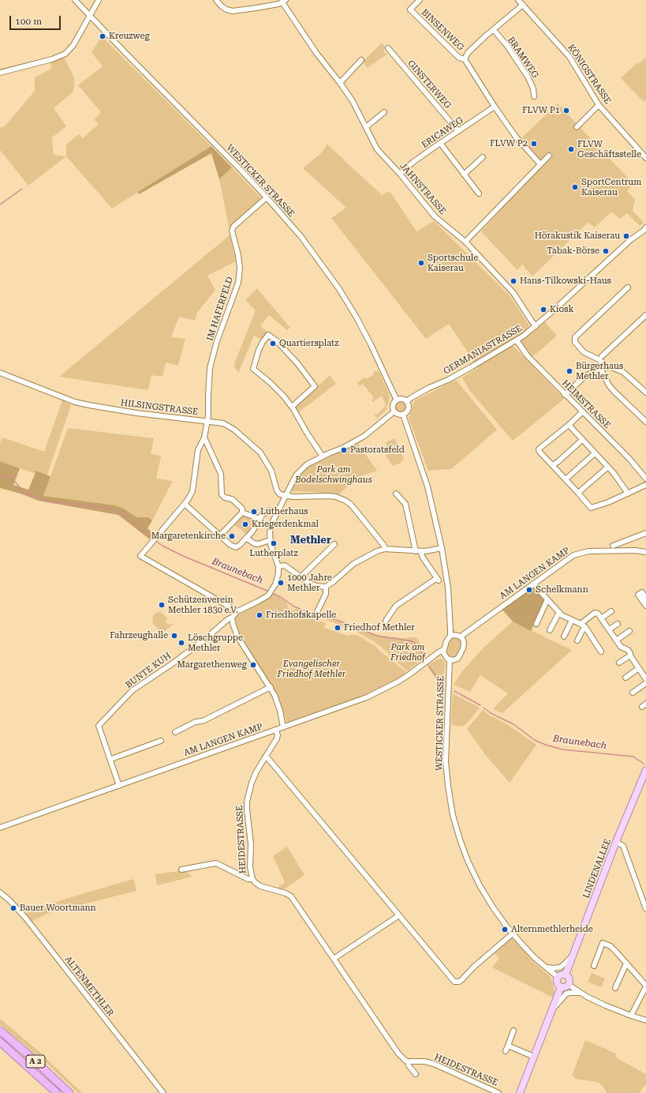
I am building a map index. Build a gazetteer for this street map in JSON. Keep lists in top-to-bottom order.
{
  "streets": {
    "highway": ["A 2"],
    "main road": ["LINDENALLEE"],
    "street": [
      "BINSENWEG",
      "BRAMWEG",
      "KÖNIGSTRASSE",
      "GINSTERWEG",
      "ERICAWEG",
      "WESTICKER STRASSE",
      "JAHNSTRASSE",
      "IM HAFERFELD",
      "GERMANIASTRASSE",
      "HEIMSTRASSE",
      "HILSINGSTRASSE",
      "AM LANGEN KAMP",
      "BUNTE KUH",
      "HEIDESTRASSE",
      "ALTENMETHLER"
    ]
  },
  "crossings": [
    ["GINSTERWEG", "ERICAWEG"],
    ["ERICAWEG", "JAHNSTRASSE"],
    ["WESTICKER STRASSE", "IM HAFERFELD"],
    ["WESTICKER STRASSE", "GERMANIASTRASSE"],
    ["WESTICKER STRASSE", "AM LANGEN KAMP"],
    ["WESTICKER STRASSE", "LINDENALLEE"],
    ["JAHNSTRASSE", "GERMANIASTRASSE"],
    ["IM HAFERFELD", "HILSINGSTRASSE"],
    ["GERMANIASTRASSE", "HEIMSTRASSE"],
    ["AM LANGEN KAMP", "BUNTE KUH"],
    ["AM LANGEN KAMP", "HEIDESTRASSE"]
  ],
  "districts": ["Methler"],
  "water": ["Braunebach"],
  "parks": ["Park am Bodelschwinghaus", "Park am Friedhof", "Evangelischer Friedhof Methler"],
  "places": [
    "Kreuzweg",
    "FLVW P1",
    "FLVW P2",
    "FLVW Geschäftsstelle",
    "SportCentrum Kaiserau",
    "Hörakustik Kaiserau",
    "Tabak-Börse",
    "Sportschule Kaiserau",
    "Hans-Tilkowski-Haus",
    "Kiosk",
    "Quartiersplatz",
    "Bürgerhaus Methler",
    "Pastoratsfeld",
    "Lutherhaus",
    "Kriegerdenkmal",
    "Margaretenkirche",
    "Lutherplatz",
    "1000 Jahre Methler",
    "Schelkmann",
    "Schützenverein Methler 1830 e.V.",
    "Friedhofskapelle",
    "Friedhof Methler",
    "Fahrzeughalle",
    "Löschgruppe Methler",
    "Margarethenweg",
    "Bauer Woortmann",
    "Alternmethlerheide"
  ],
  "scale_bar": "100 m"
}
